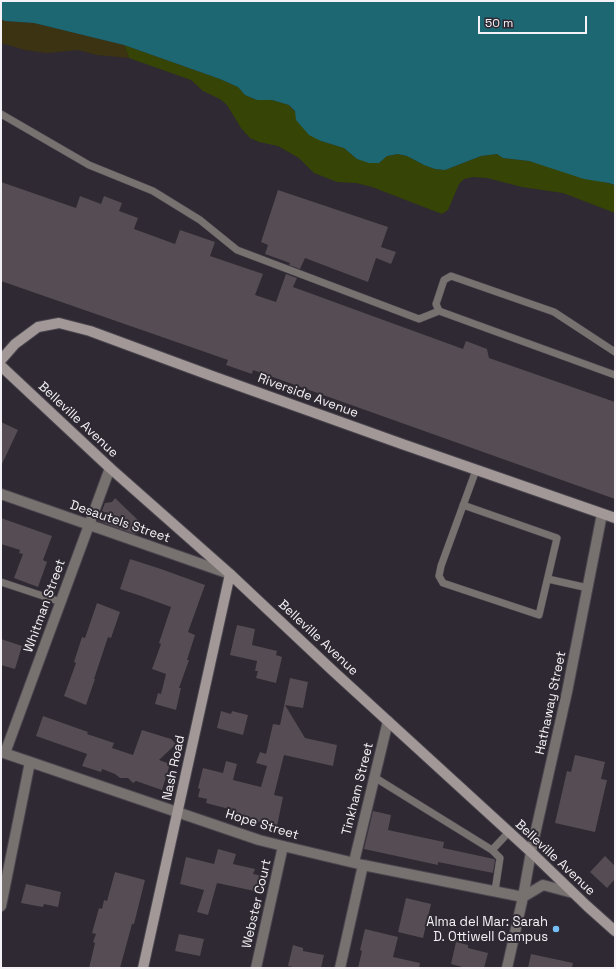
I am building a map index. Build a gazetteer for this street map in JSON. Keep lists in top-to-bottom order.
{
  "streets": {
    "main road": ["Riverside Avenue", "Belleville Avenue", "Nash Road"],
    "street": [
      "Desautels Street",
      "Whitman Street",
      "Hathaway Street",
      "Tinkham Street",
      "Hope Street",
      "Webster Court"
    ]
  },
  "crossings": [
    ["Riverside Avenue", "Hathaway Street"],
    ["Belleville Avenue", "Desautels Street"],
    ["Belleville Avenue", "Whitman Street"],
    ["Belleville Avenue", "Hathaway Street"],
    ["Belleville Avenue", "Nash Road"],
    ["Belleville Avenue", "Tinkham Street"],
    ["Desautels Street", "Whitman Street"],
    ["Desautels Street", "Nash Road"],
    ["Whitman Street", "Hope Street"],
    ["Hathaway Street", "Hope Street"],
    ["Nash Road", "Hope Street"],
    ["Tinkham Street", "Hope Street"],
    ["Hope Street", "Webster Court"]
  ],
  "places": ["Alma del Mar: Sarah D. Ottiwell Campus"],
  "scale_bar": "50 m"
}
